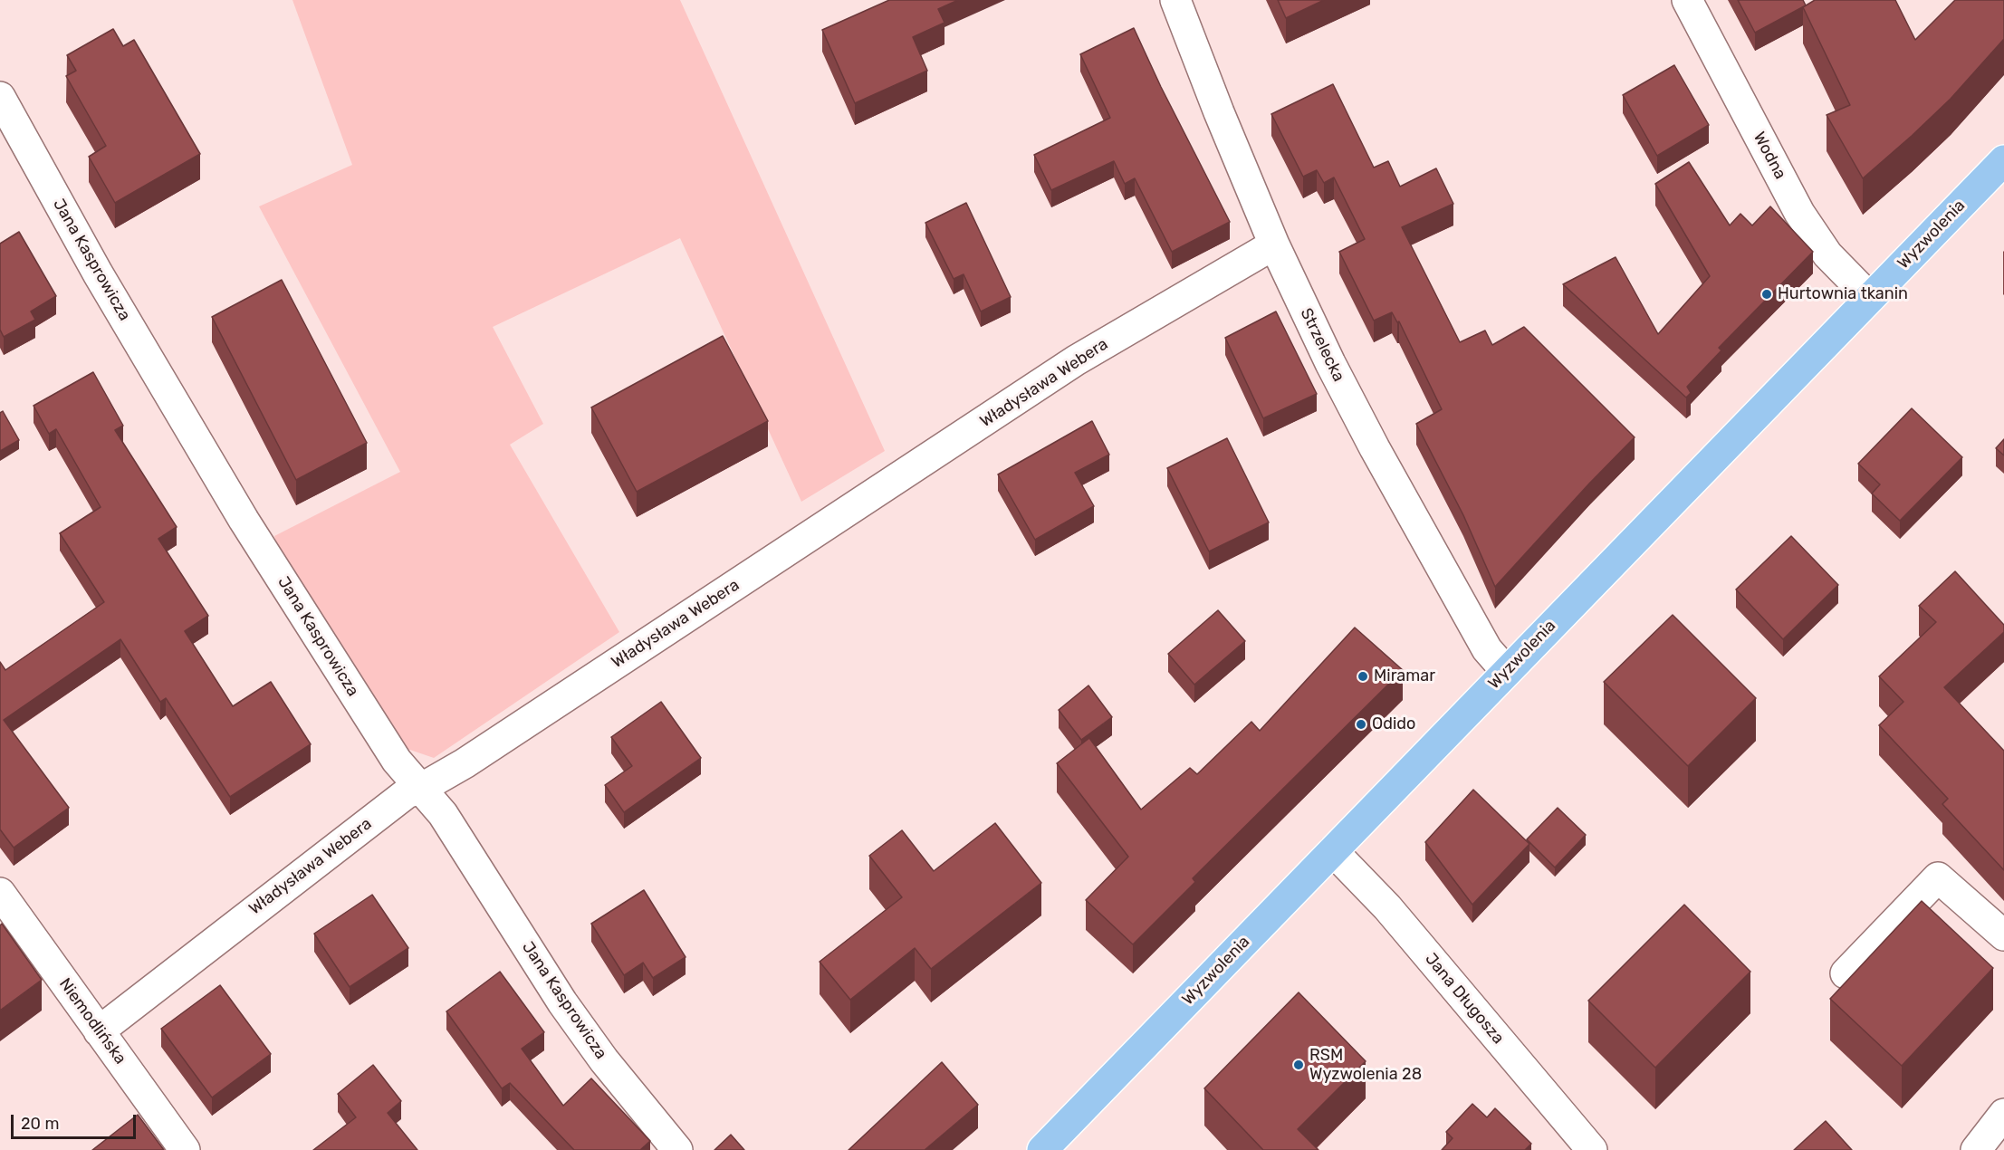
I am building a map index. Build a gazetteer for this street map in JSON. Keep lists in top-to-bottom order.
{
  "streets": {
    "main road": ["Wyzwolenia"],
    "street": [
      "Wodna",
      "Jana Kasprowicza",
      "Strzelecka",
      "Władysława Webera",
      "Jana Długosza",
      "Niemodlińska"
    ]
  },
  "crossings": [
    ["Wodna", "Wyzwolenia"],
    ["Wyzwolenia", "Strzelecka"],
    ["Wyzwolenia", "Jana Długosza"],
    ["Jana Kasprowicza", "Władysława Webera"],
    ["Strzelecka", "Władysława Webera"],
    ["Władysława Webera", "Niemodlińska"]
  ],
  "places": [
    "Hurtownia tkanin",
    "Miramar",
    "Odido",
    "RSM Wyzwolenia 28"
  ],
  "scale_bar": "20 m"
}
